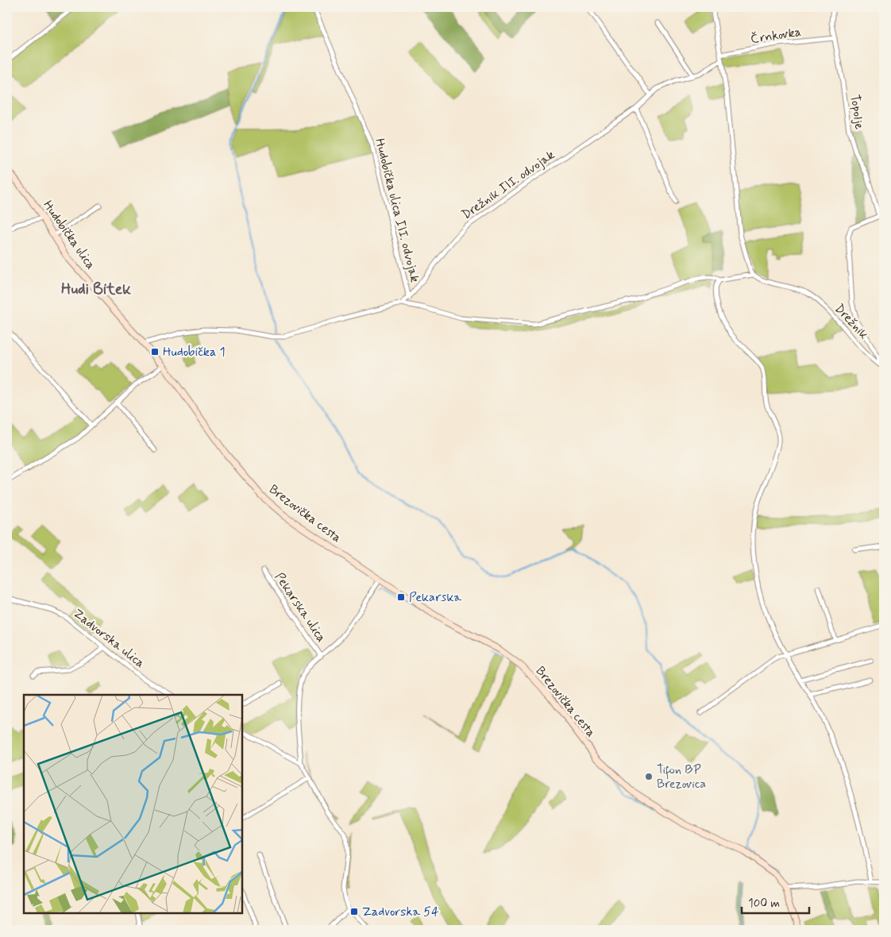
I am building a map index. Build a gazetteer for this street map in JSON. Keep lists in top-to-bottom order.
{
  "streets": {
    "main road": ["Hudobička ulica", "Brezovička cesta"],
    "street": [
      "Črnkovka",
      "Topolje",
      "Drežnik III. odvojak",
      "Hudobička ulica III. odvojak",
      "Drežnik",
      "Pekarska ulica",
      "Zadvorska ulica"
    ]
  },
  "crossings": [
    ["Črnkovka", "Topolje"],
    ["Drežnik III. odvojak", "Hudobička ulica III. odvojak"],
    ["Hudobička ulica III. odvojak", "Hudobička ulica"],
    ["Hudobička ulica", "Brezovička cesta"],
    ["Brezovička cesta", "Pekarska ulica"]
  ],
  "districts": ["Hudi Bitek"],
  "places": {
    "transit": ["Hudobička 1", "Pekarska", "Zadvorska 54"],
    "other": ["Tifon BP Brezovica"]
  },
  "scale_bar": "100 m"
}
